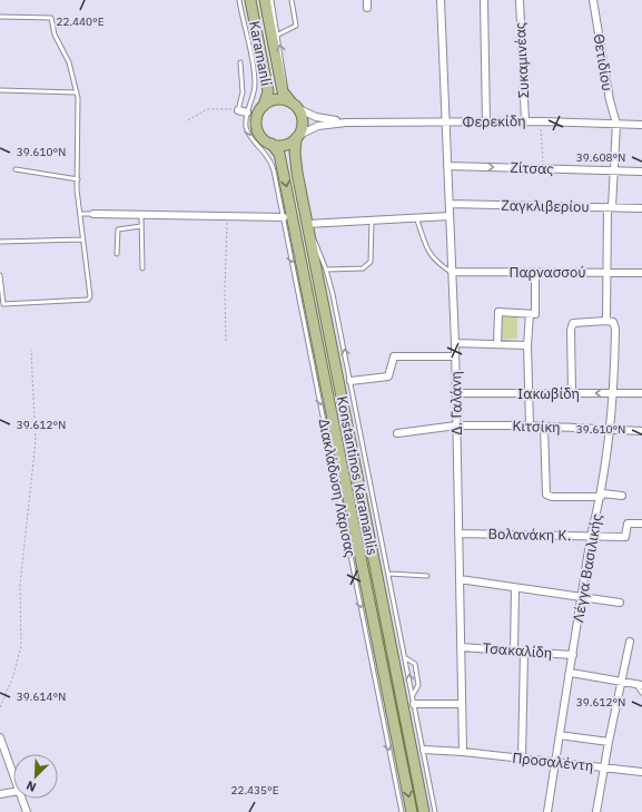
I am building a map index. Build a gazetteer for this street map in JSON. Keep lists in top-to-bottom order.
{
  "streets": {
    "main road": ["Karamanli", "Κonstantinos Karamanlis"],
    "street": [
      "Συκαμινέας",
      "Θετιδίου",
      "Φερεκίδη",
      "Ζίτσας",
      "Ζαγκλιβερίου",
      "Παρνασσού",
      "Ιακωβίδη",
      "Δ. Γαλάνη",
      "Κιτσίκη",
      "Βολανάκη Κ.",
      "Λέγγα Βασιλικής",
      "Τσακαλίδη",
      "Προσαλέντη"
    ],
    "lane": ["Διακλάδωση Λάρισας"]
  },
  "crossings": [
    ["Karamanli", "Φερεκίδη"],
    ["Karamanli", "Κonstantinos Karamanlis"],
    ["Συκαμινέας", "Φερεκίδη"],
    ["Θετιδίου", "Φερεκίδη"],
    ["Φερεκίδη", "Δ. Γαλάνη"],
    ["Φερεκίδη", "Κonstantinos Karamanlis"],
    ["Ζίτσας", "Δ. Γαλάνη"],
    ["Ζαγκλιβερίου", "Δ. Γαλάνη"],
    ["Παρνασσού", "Δ. Γαλάνη"],
    ["Ιακωβίδη", "Δ. Γαλάνη"],
    ["Ιακωβίδη", "Λέγγα Βασιλικής"],
    ["Δ. Γαλάνη", "Κιτσίκη"],
    ["Δ. Γαλάνη", "Βολανάκη Κ."],
    ["Δ. Γαλάνη", "Τσακαλίδη"],
    ["Δ. Γαλάνη", "Προσαλέντη"],
    ["Κιτσίκη", "Λέγγα Βασιλικής"],
    ["Βολανάκη Κ.", "Λέγγα Βασιλικής"],
    ["Λέγγα Βασιλικής", "Τσακαλίδη"],
    ["Λέγγα Βασιλικής", "Προσαλέντη"]
  ],
  "one_way": ["Ζίτσας", "Διακλάδωση Λάρισας"],
  "north": "bottom left",
  "coordinates": [
    "22.440°E",
    "39.610°N",
    "39.608°N",
    "39.612°N",
    "39.614°N",
    "22.435°E"
  ]
}
